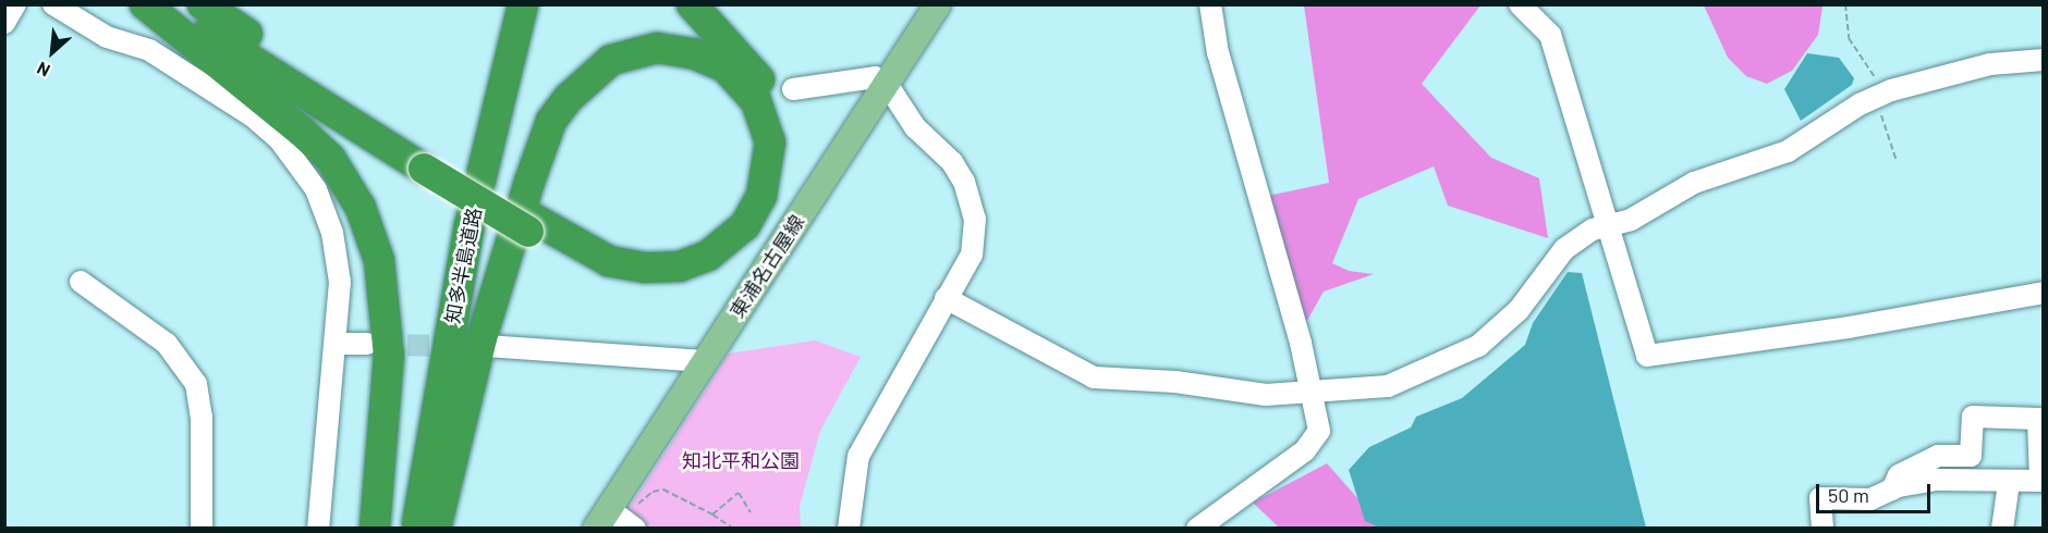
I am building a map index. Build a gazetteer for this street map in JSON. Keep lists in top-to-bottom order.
{
  "streets": {
    "highway": ["知多半島道路"],
    "main road": ["東浦名古屋線"]
  },
  "parks": ["知北平和公園"],
  "scale_bar": "50 m",
  "north": "bottom left"
}
